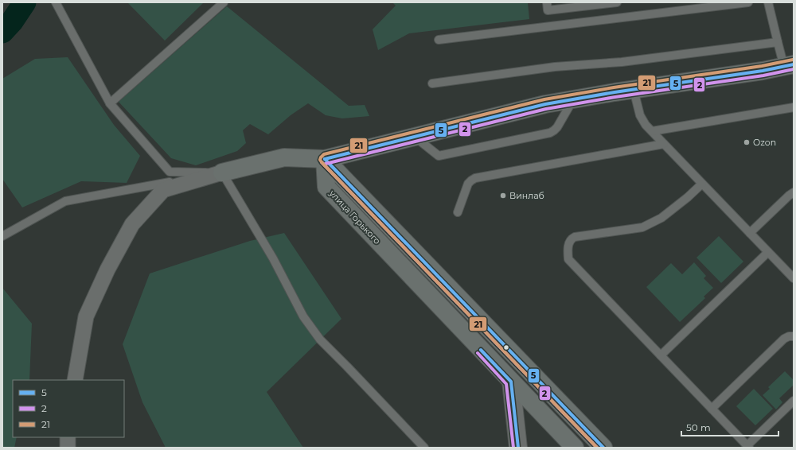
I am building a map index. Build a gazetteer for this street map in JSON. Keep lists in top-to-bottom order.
{
  "streets": {
    "main road": ["улица Горького"]
  },
  "places": ["Ozon", "Винлаб"],
  "lines": ["transit line 21", "transit line 5", "transit line 2"],
  "legend": ["5", "2", "21"],
  "scale_bar": "50 m"
}
